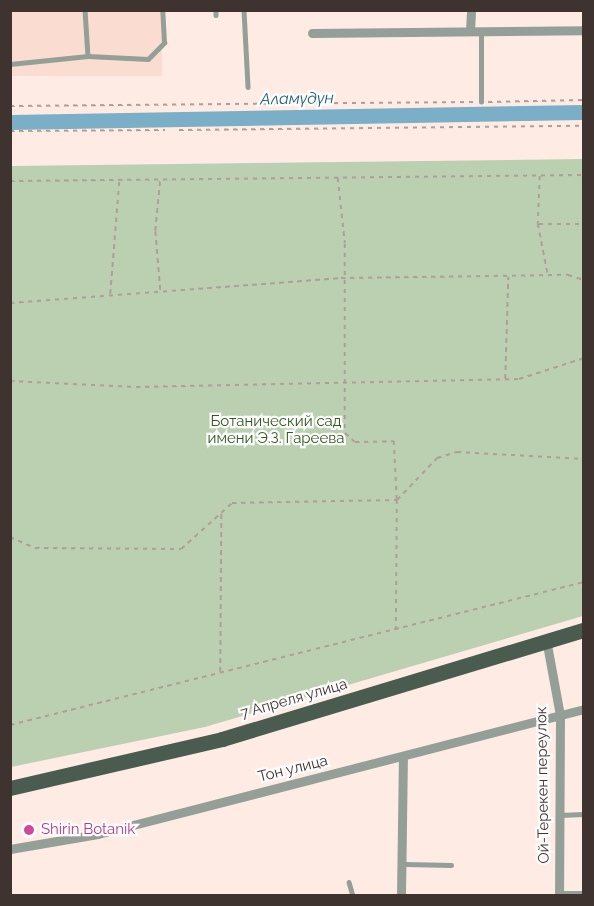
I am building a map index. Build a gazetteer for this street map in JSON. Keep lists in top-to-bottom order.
{
  "streets": {
    "main road": ["7 Апреля улица"],
    "street": ["Тон улица", "Ой-Терекен переулок"]
  },
  "crossings": [
    ["7 Апреля улица", "Ой-Терекен переулок"],
    ["Тон улица", "Ой-Терекен переулок"]
  ],
  "water": ["Аламүдүн"],
  "parks": ["Ботанический сад имени Э.З. Гареева"],
  "places": ["Shirin Botanik"]
}
